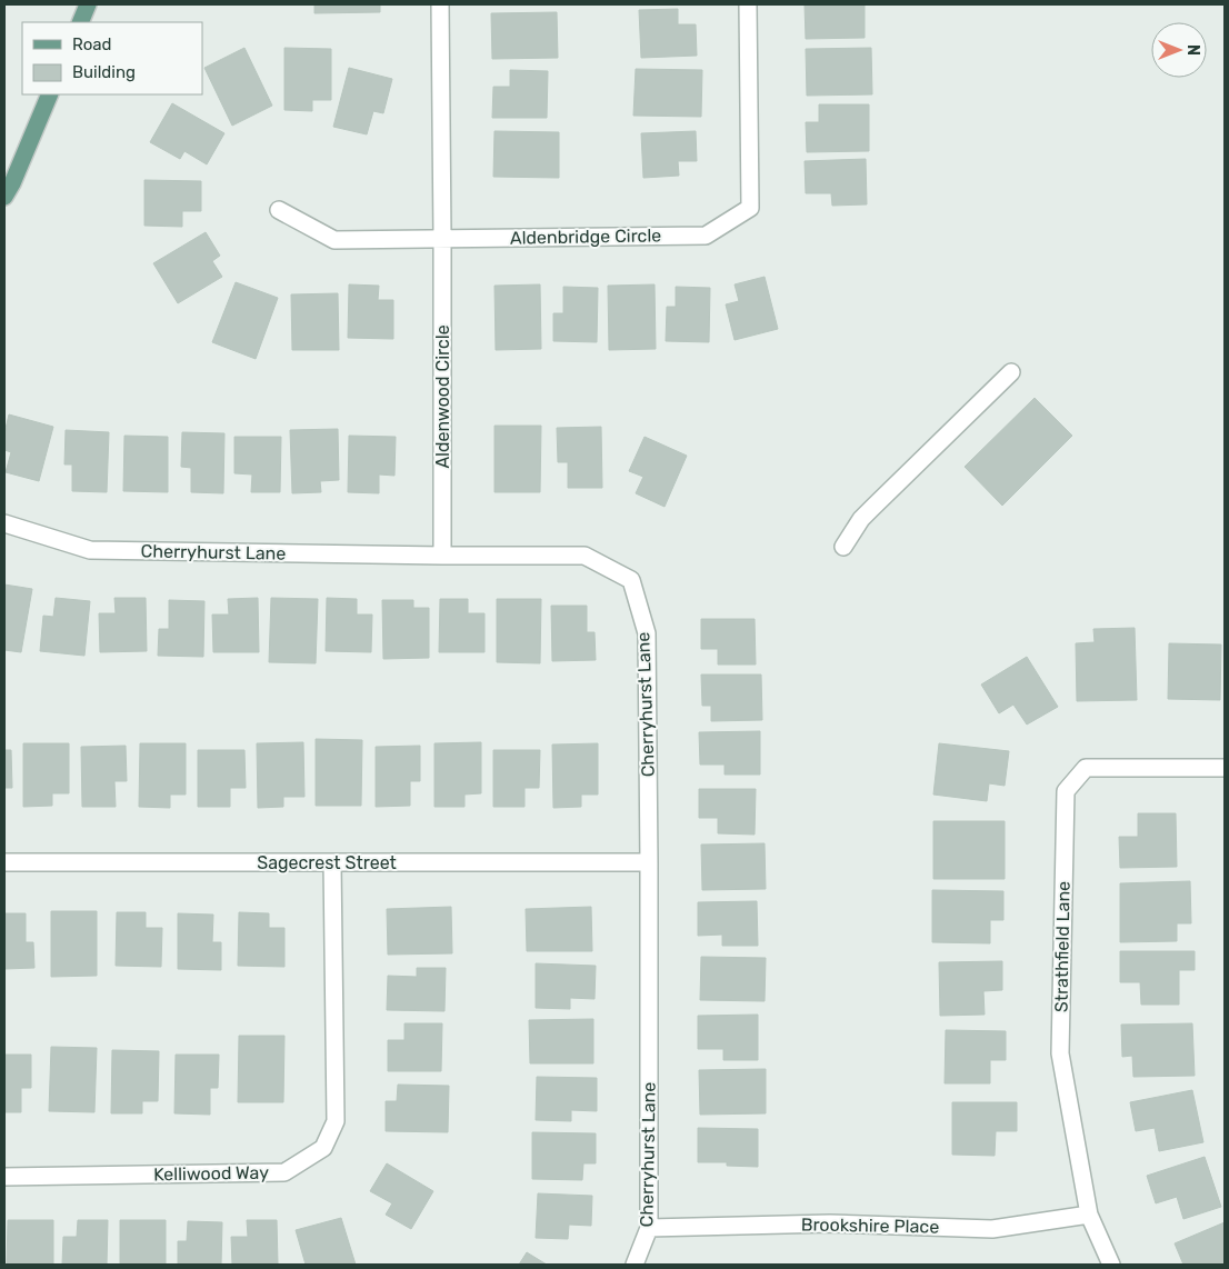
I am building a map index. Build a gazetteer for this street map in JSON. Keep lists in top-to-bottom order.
{
  "streets": {
    "street": [
      "Aldenbridge Circle",
      "Aldenwood Circle",
      "Cherryhurst Lane",
      "Sagecrest Street",
      "Strathfield Lane",
      "Kelliwood Way",
      "Brookshire Place"
    ]
  },
  "crossings": [
    ["Aldenbridge Circle", "Aldenwood Circle"],
    ["Aldenwood Circle", "Cherryhurst Lane"],
    ["Cherryhurst Lane", "Sagecrest Street"],
    ["Cherryhurst Lane", "Brookshire Place"],
    ["Sagecrest Street", "Kelliwood Way"],
    ["Strathfield Lane", "Brookshire Place"]
  ],
  "legend": ["Road", "Building"],
  "north": "right"
}
